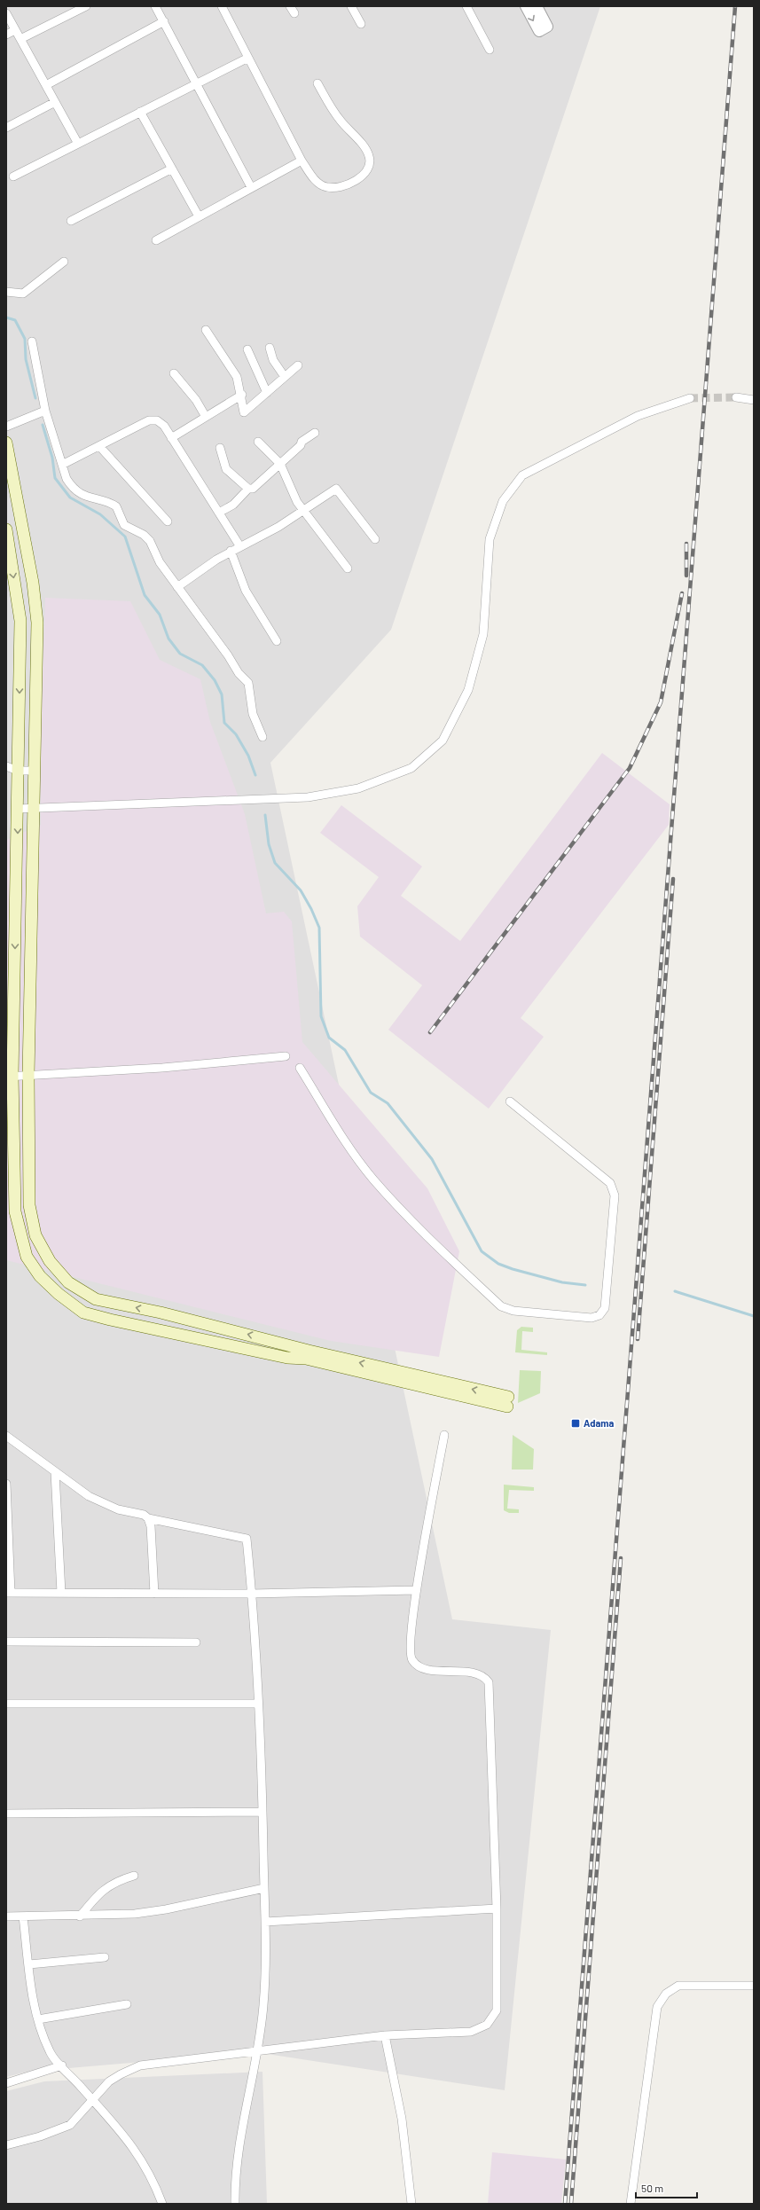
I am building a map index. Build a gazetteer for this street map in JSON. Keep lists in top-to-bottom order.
{
  "places": {
    "transit": ["Adama"]
  },
  "scale_bar": "50 m"
}
